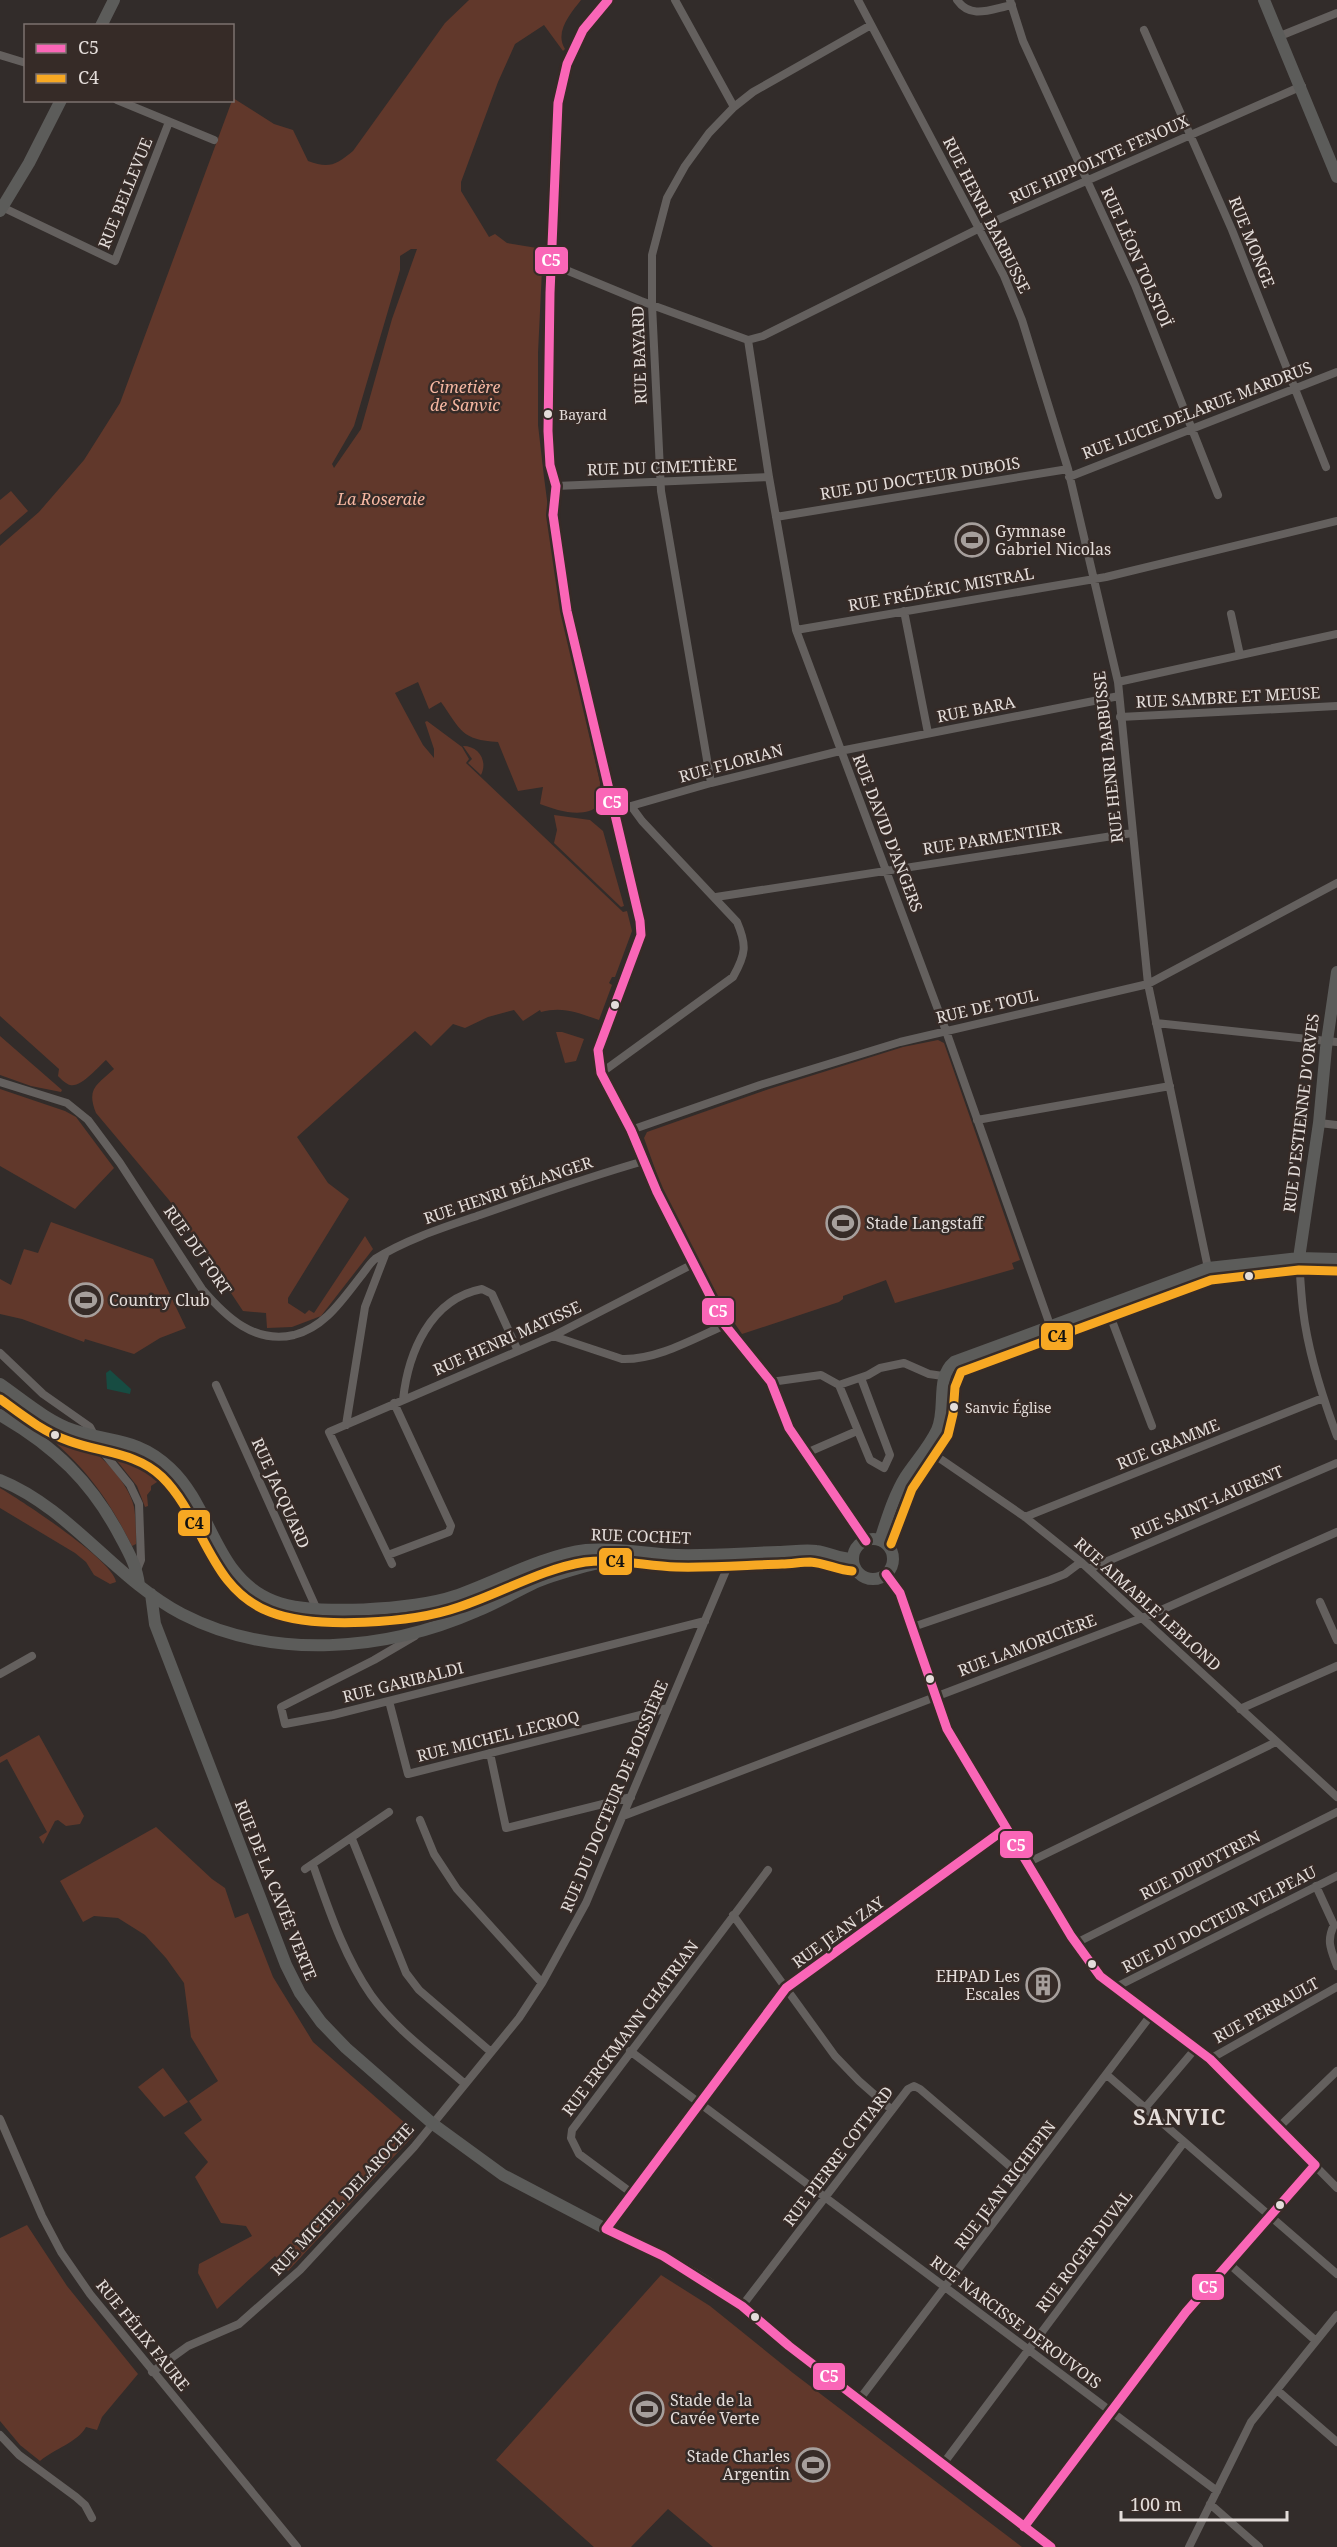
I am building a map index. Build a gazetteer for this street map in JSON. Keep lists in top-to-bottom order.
{
  "streets": {
    "street": [
      "RUE HIPPOLYTE FENOUX",
      "RUE BELLEVUE",
      "RUE HENRI BARBUSSE",
      "RUE MONGE",
      "RUE LÉON TOLSTOÏ",
      "RUE BAYARD",
      "RUE LUCIE DELARUE MARDRUS",
      "RUE DU CIMETIÈRE",
      "RUE DU DOCTEUR DUBOIS",
      "RUE FRÉDÉRIC MISTRAL",
      "RUE SAMBRE ET MEUSE",
      "RUE BARA",
      "RUE FLORIAN",
      "RUE DAVID D'ANGERS",
      "RUE PARMENTIER",
      "RUE DE TOUL",
      "RUE D'ESTIENNE D'ORVES",
      "RUE HENRI BÉLANGER",
      "RUE DU FORT",
      "RUE HENRI MATISSE",
      "RUE GRAMME",
      "RUE JACQUARD",
      "RUE SAINT-LAURENT",
      "RUE COCHET",
      "RUE AIMABLE LEBLOND",
      "RUE LAMORICIÈRE",
      "RUE GARIBALDI",
      "RUE MICHEL LECROQ",
      "RUE DU DOCTEUR DE BOISSIÈRE",
      "RUE DUPUYTREN",
      "RUE DE LA CAVÉE VERTE",
      "RUE DU DOCTEUR VELPEAU",
      "RUE JEAN ZAY",
      "RUE PERRAULT",
      "RUE ERCKMANN CHATRIAN",
      "RUE PIERRE COTTARD",
      "RUE JEAN RICHEPIN",
      "RUE MICHEL DELAROCHE",
      "RUE ROGER DUVAL",
      "RUE NARCISSE DEROUVOIS",
      "RUE FÉLIX FAURE"
    ]
  },
  "crossings": [
    ["RUE HIPPOLYTE FENOUX", "RUE HENRI BARBUSSE"],
    ["RUE HIPPOLYTE FENOUX", "RUE MONGE"],
    ["RUE HIPPOLYTE FENOUX", "RUE LÉON TOLSTOÏ"],
    ["RUE HIPPOLYTE FENOUX", "RUE DAVID D'ANGERS"],
    ["RUE HENRI BARBUSSE", "RUE BAYARD"],
    ["RUE HENRI BARBUSSE", "RUE LUCIE DELARUE MARDRUS"],
    ["RUE HENRI BARBUSSE", "RUE DU DOCTEUR DUBOIS"],
    ["RUE HENRI BARBUSSE", "RUE FRÉDÉRIC MISTRAL"],
    ["RUE HENRI BARBUSSE", "RUE SAMBRE ET MEUSE"],
    ["RUE HENRI BARBUSSE", "RUE BARA"],
    ["RUE HENRI BARBUSSE", "RUE PARMENTIER"],
    ["RUE HENRI BARBUSSE", "RUE DE TOUL"],
    ["RUE MONGE", "RUE LUCIE DELARUE MARDRUS"],
    ["RUE LÉON TOLSTOÏ", "RUE LUCIE DELARUE MARDRUS"],
    ["RUE BAYARD", "RUE DU CIMETIÈRE"],
    ["RUE BAYARD", "RUE FLORIAN"],
    ["RUE LUCIE DELARUE MARDRUS", "RUE DU DOCTEUR DUBOIS"],
    ["RUE DU CIMETIÈRE", "RUE DAVID D'ANGERS"],
    ["RUE DU DOCTEUR DUBOIS", "RUE DAVID D'ANGERS"],
    ["RUE FRÉDÉRIC MISTRAL", "RUE DAVID D'ANGERS"],
    ["RUE BARA", "RUE FLORIAN"],
    ["RUE BARA", "RUE DAVID D'ANGERS"],
    ["RUE FLORIAN", "RUE DAVID D'ANGERS"],
    ["RUE DAVID D'ANGERS", "RUE PARMENTIER"],
    ["RUE DAVID D'ANGERS", "RUE DE TOUL"],
    ["RUE HENRI BÉLANGER", "RUE DU FORT"],
    ["RUE GRAMME", "RUE AIMABLE LEBLOND"],
    ["RUE JACQUARD", "RUE COCHET"],
    ["RUE SAINT-LAURENT", "RUE AIMABLE LEBLOND"],
    ["RUE COCHET", "RUE DU DOCTEUR DE BOISSIÈRE"],
    ["RUE AIMABLE LEBLOND", "RUE LAMORICIÈRE"],
    ["RUE LAMORICIÈRE", "RUE DU DOCTEUR DE BOISSIÈRE"],
    ["RUE GARIBALDI", "RUE MICHEL LECROQ"],
    ["RUE GARIBALDI", "RUE DU DOCTEUR DE BOISSIÈRE"],
    ["RUE MICHEL LECROQ", "RUE DU DOCTEUR DE BOISSIÈRE"],
    ["RUE DU DOCTEUR DE BOISSIÈRE", "RUE DE LA CAVÉE VERTE"],
    ["RUE DU DOCTEUR DE BOISSIÈRE", "RUE MICHEL DELAROCHE"],
    ["RUE DE LA CAVÉE VERTE", "RUE JEAN ZAY"],
    ["RUE DE LA CAVÉE VERTE", "RUE PIERRE COTTARD"],
    ["RUE DE LA CAVÉE VERTE", "RUE JEAN RICHEPIN"],
    ["RUE DE LA CAVÉE VERTE", "RUE MICHEL DELAROCHE"],
    ["RUE DE LA CAVÉE VERTE", "RUE ROGER DUVAL"],
    ["RUE DU DOCTEUR VELPEAU", "RUE PERRAULT"],
    ["RUE JEAN ZAY", "RUE ERCKMANN CHATRIAN"],
    ["RUE JEAN ZAY", "RUE NARCISSE DEROUVOIS"],
    ["RUE ERCKMANN CHATRIAN", "RUE NARCISSE DEROUVOIS"],
    ["RUE PIERRE COTTARD", "RUE JEAN RICHEPIN"],
    ["RUE PIERRE COTTARD", "RUE NARCISSE DEROUVOIS"],
    ["RUE JEAN RICHEPIN", "RUE NARCISSE DEROUVOIS"],
    ["RUE MICHEL DELAROCHE", "RUE FÉLIX FAURE"],
    ["RUE ROGER DUVAL", "RUE NARCISSE DEROUVOIS"]
  ],
  "districts": ["SANVIC"],
  "parks": ["Cimetière de Sanvic", "La Roseraie"],
  "places": {
    "other": ["Bayard", "Sanvic Église"],
    "sports": [
      "Gymnase Gabriel Nicolas",
      "Stade Langstaff",
      "Country Club",
      "Stade de la Cavée Verte",
      "Stade Charles Argentin"
    ],
    "building": ["EHPAD Les Escales"]
  },
  "lines": ["transit line C5", "transit line C4"],
  "legend": ["C5", "C4"],
  "scale_bar": "100 m"
}
